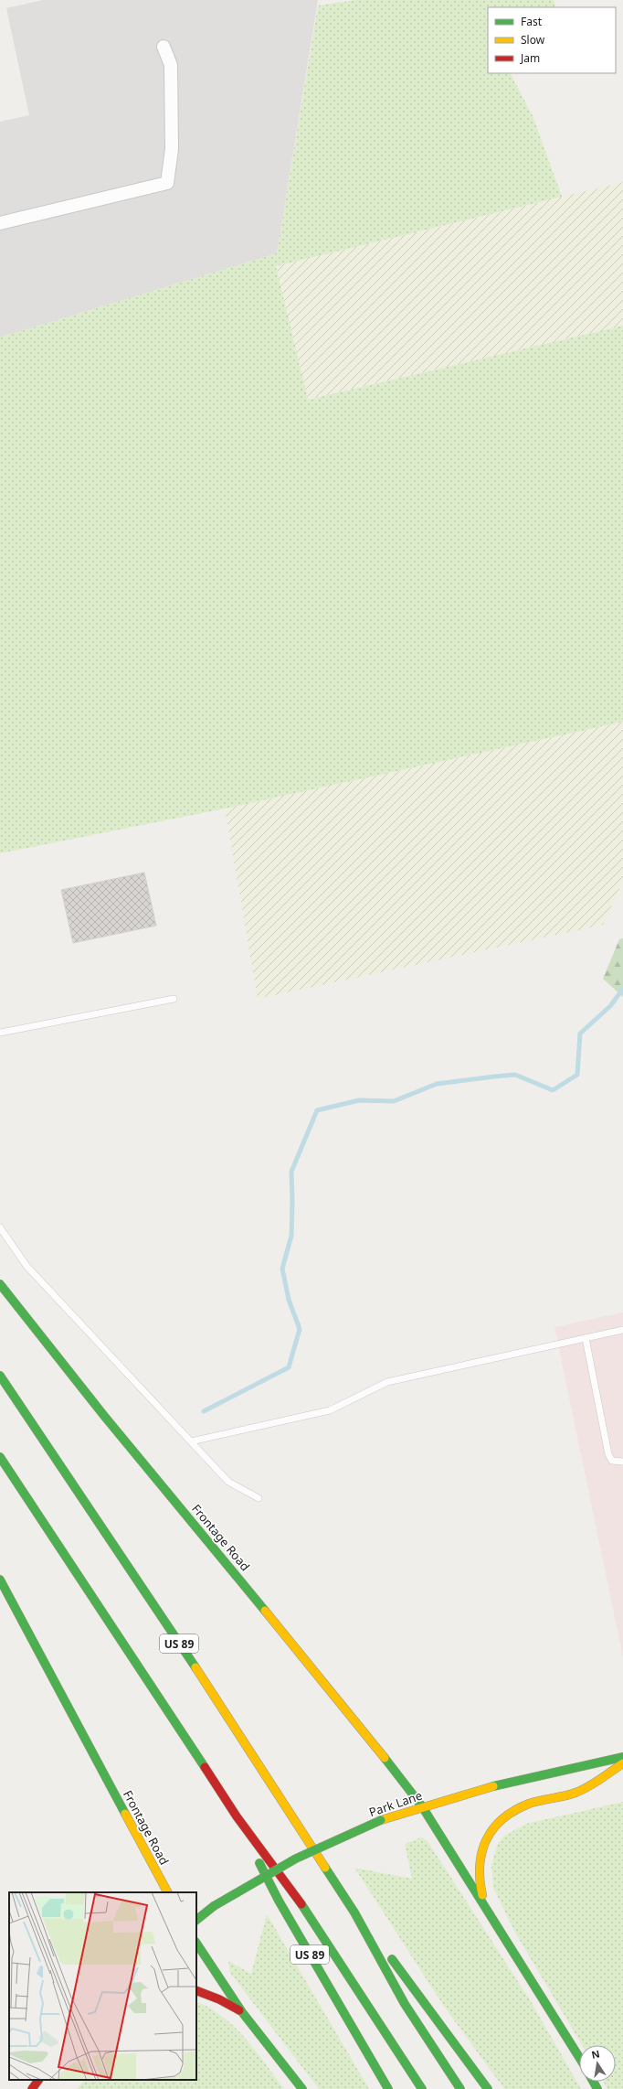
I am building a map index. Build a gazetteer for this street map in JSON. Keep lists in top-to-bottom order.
{
  "streets": {
    "main road": ["Frontage Road", "US 89", "Park Lane"]
  },
  "crossings": [
    ["Frontage Road", "Park Lane"]
  ],
  "legend": ["Fast", "Slow", "Jam"],
  "north": "top"
}
